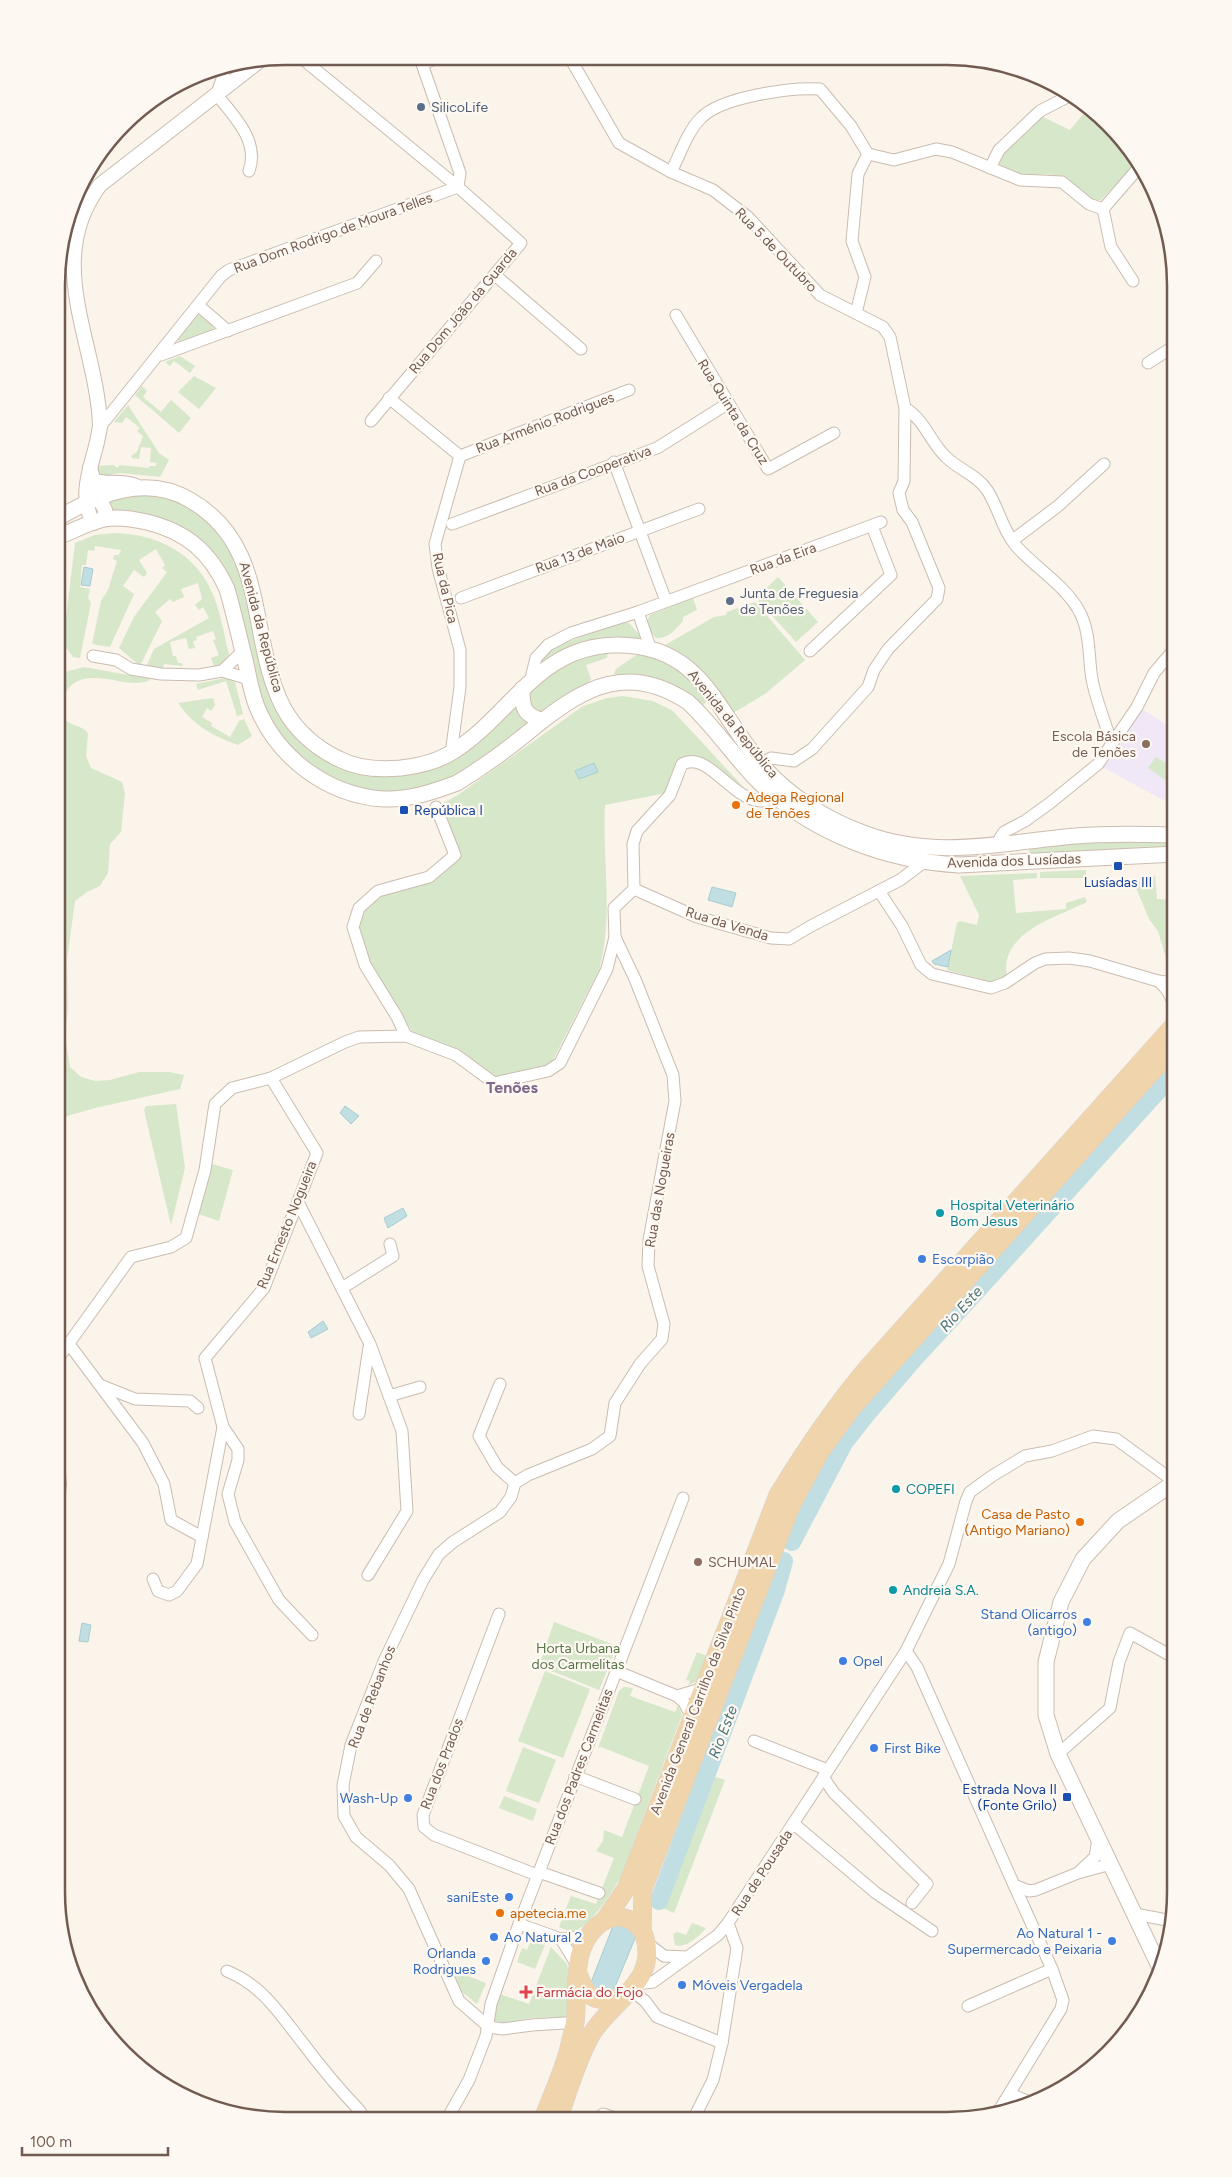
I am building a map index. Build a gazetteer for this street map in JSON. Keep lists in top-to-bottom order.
{
  "streets": {
    "main road": ["Avenida da República", "Avenida dos Lusíadas", "Avenida General Carrilho da Silva Pinto"],
    "street": [
      "Rua Dom Rodrigo de Moura Telles",
      "Rua 5 de Outubro",
      "Rua Dom João da Guarda",
      "Rua Quinta da Cruz",
      "Rua Arménio Rodrigues",
      "Rua da Cooperativa",
      "Rua 13 de Maio",
      "Rua da Eira",
      "Rua da Pica",
      "Rua da Venda",
      "Rua das Nogueiras",
      "Rua Ernesto Nogueira",
      "Rua de Rebanhos",
      "Rua dos Prados",
      "Rua dos Padres Carmelitas",
      "Rua de Pousada"
    ]
  },
  "crossings": [
    ["Rua Dom Rodrigo de Moura Telles", "Rua Dom João da Guarda"],
    ["Rua 5 de Outubro", "Avenida da República"],
    ["Rua Quinta da Cruz", "Rua da Cooperativa"],
    ["Rua Arménio Rodrigues", "Rua da Pica"],
    ["Rua da Eira", "Avenida da República"],
    ["Rua da Pica", "Avenida da República"],
    ["Avenida da República", "Avenida dos Lusíadas"],
    ["Avenida dos Lusíadas", "Rua da Venda"],
    ["Rua das Nogueiras", "Rua de Rebanhos"],
    ["Rua de Rebanhos", "Rua dos Padres Carmelitas"],
    ["Rua dos Prados", "Rua dos Padres Carmelitas"]
  ],
  "districts": ["Tenões"],
  "water": ["Rio Este"],
  "parks": ["Horta Urbana dos Carmelitas"],
  "places": {
    "other": [
      "SilicoLife",
      "Junta de Freguesia de Tenões",
      "Escola Básica de Tenões",
      "Adega Regional de Tenões",
      "Hospital Veterinário Bom Jesus",
      "Escorpião",
      "COPEFI",
      "Casa de Pasto (Antigo Mariano)",
      "SCHUMAL",
      "Andreia S.A.",
      "Stand Olicarros (antigo)",
      "Opel",
      "First Bike",
      "Wash-Up",
      "saniEste",
      "apetecia.me",
      "Ao Natural 2",
      "Ao Natural 1 - Supermercado e Peixaria",
      "Orlanda Rodrigues",
      "Móveis Vergadela"
    ],
    "transit": ["República I", "Lusíadas III", "Estrada Nova II (Fonte Grilo)"],
    "health": ["Farmácia do Fojo"]
  },
  "scale_bar": "100 m"
}
